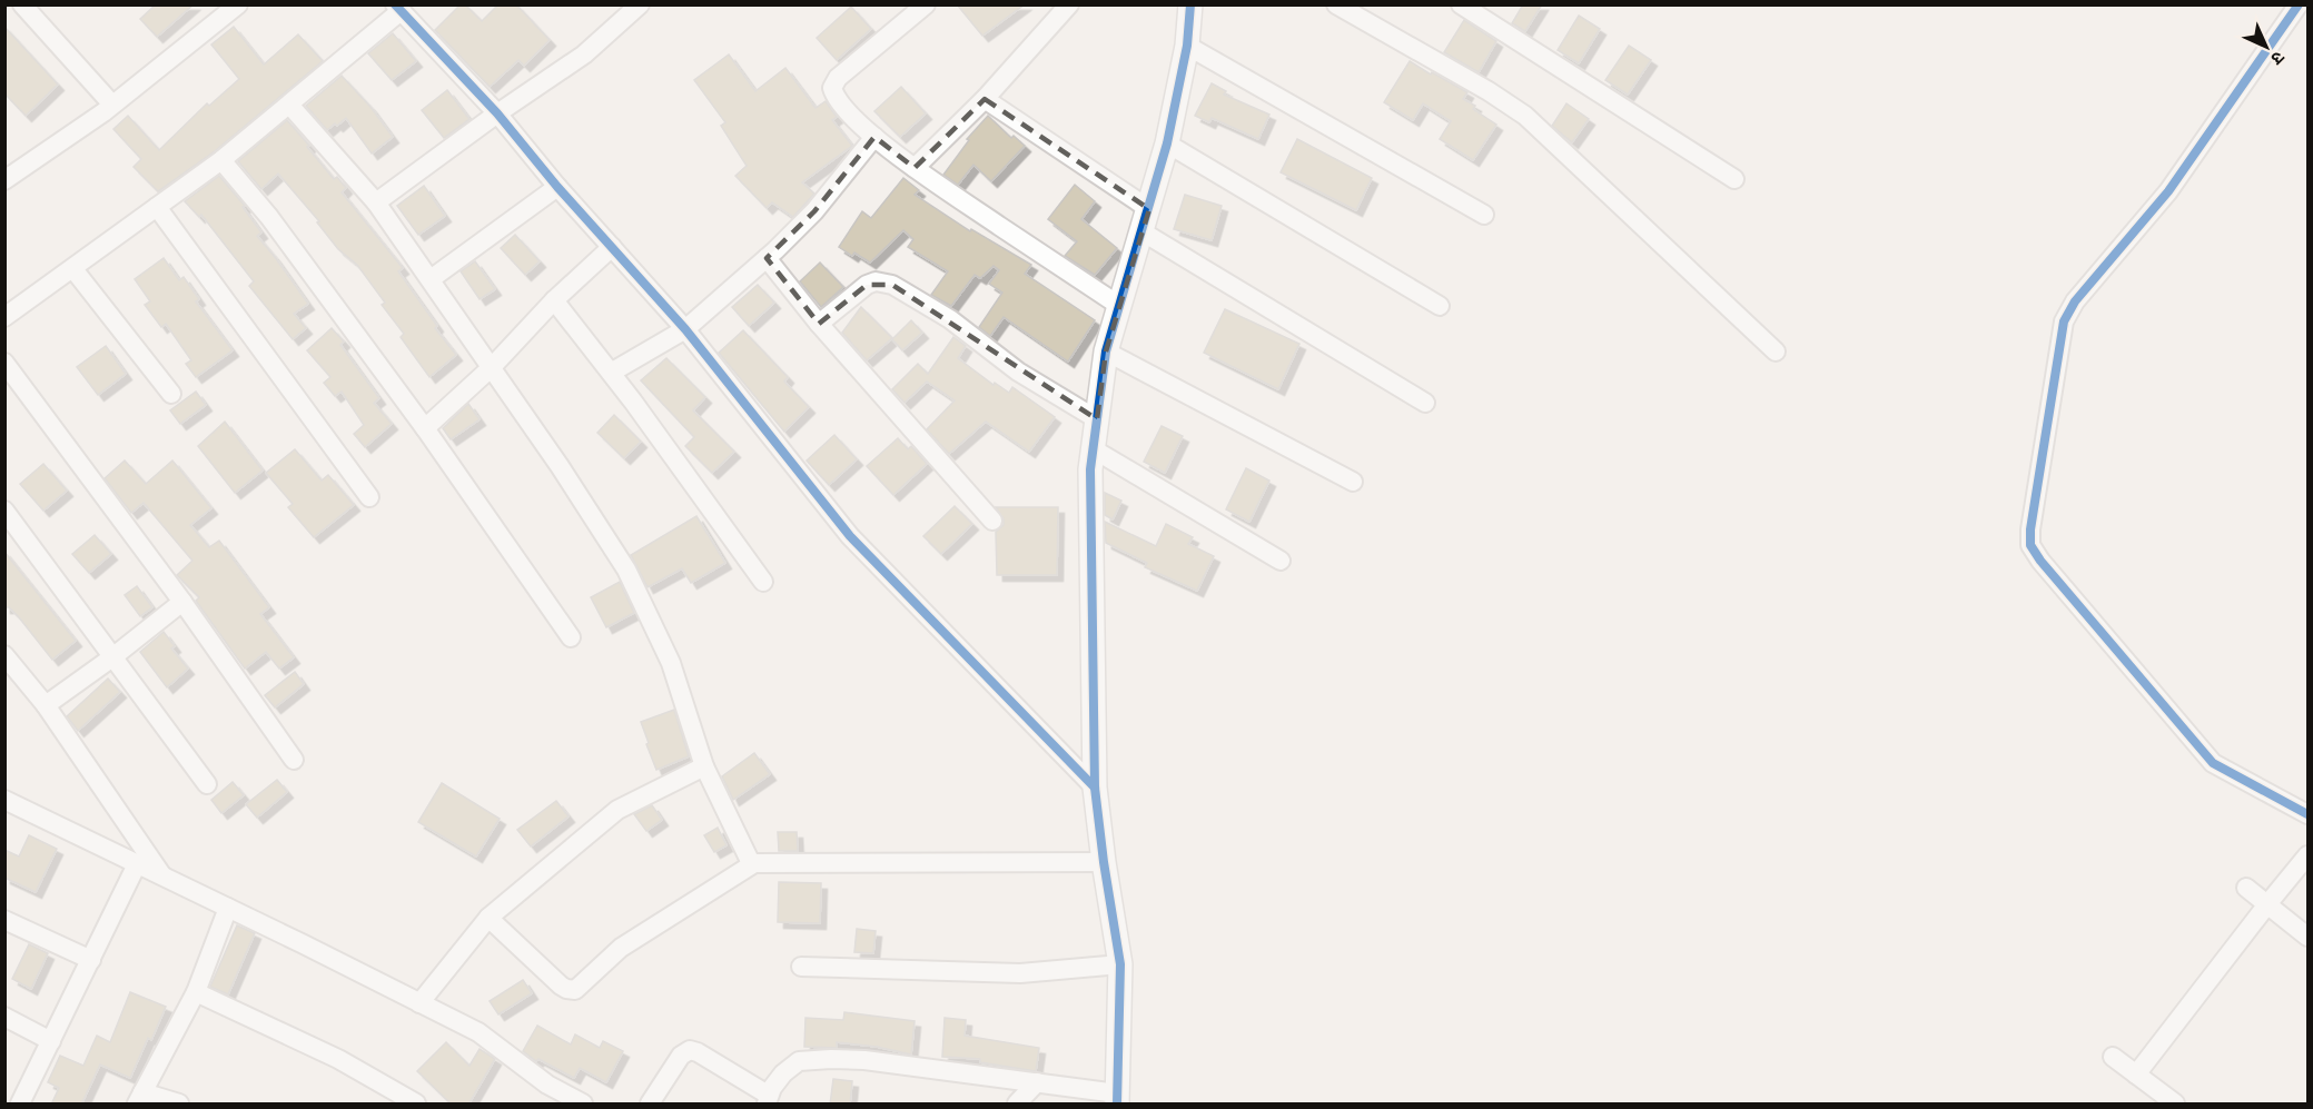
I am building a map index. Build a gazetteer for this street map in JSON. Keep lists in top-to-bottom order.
{
  "north": "bottom right"
}
